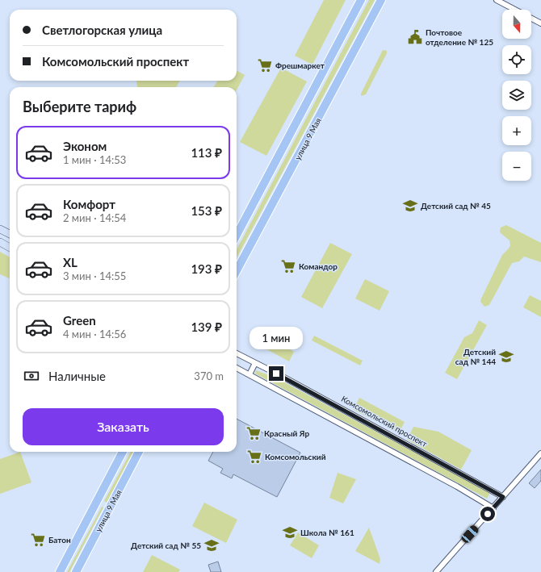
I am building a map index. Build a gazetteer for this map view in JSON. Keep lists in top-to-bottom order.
{
  "streets": {
    "main road": ["улица 9 Мая"],
    "street": ["Комсомольский проспект"]
  },
  "places": {
    "public building": ["Почтовое отделение № 125"],
    "supermarket": [
      "Фрешмаркет",
      "Командор",
      "Красный Яр",
      "Комсомольский",
      "Батон"
    ],
    "school or university": [
      "Детский сад № 45",
      "Детский сад № 144",
      "Школа № 161",
      "Детский сад № 55"
    ]
  },
  "north": "bottom",
  "page": {
    "map_buttons": ["+", "−"],
    "banner": ["Светлогорская улица", "Комсомольский проспект"],
    "heading": "Выберите тариф",
    "list": [
      {
        "name": "Эконом",
        "note": "1 мин · 14:53",
        "value": "113 ₽"
      },
      {
        "name": "Комфорт",
        "note": "2 мин · 14:54",
        "value": "153 ₽"
      },
      {
        "name": "XL",
        "note": "3 мин · 14:55",
        "value": "193 ₽"
      },
      {
        "name": "Green",
        "note": "4 мин · 14:56",
        "value": "139 ₽"
      }
    ],
    "bubble": "1 мин",
    "pay": ["Наличные", "370 m"],
    "buttons": "Заказать"
  }
}
